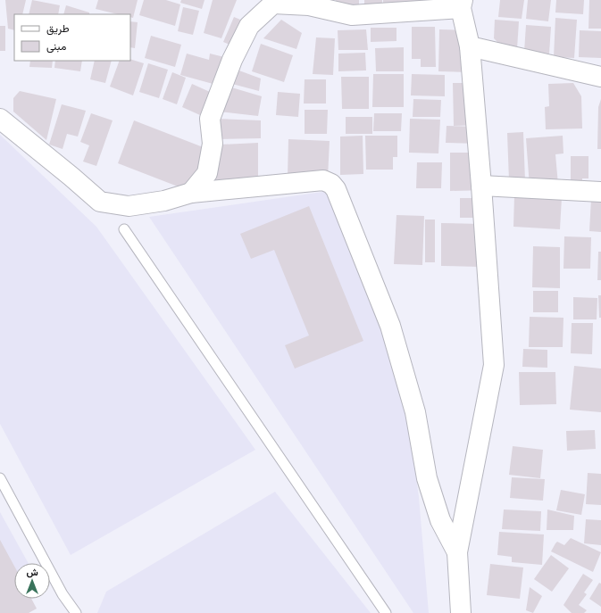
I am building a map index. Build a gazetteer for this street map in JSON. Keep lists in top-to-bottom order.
{
  "legend": ["طريق", "مبنى"],
  "north": "top"
}
